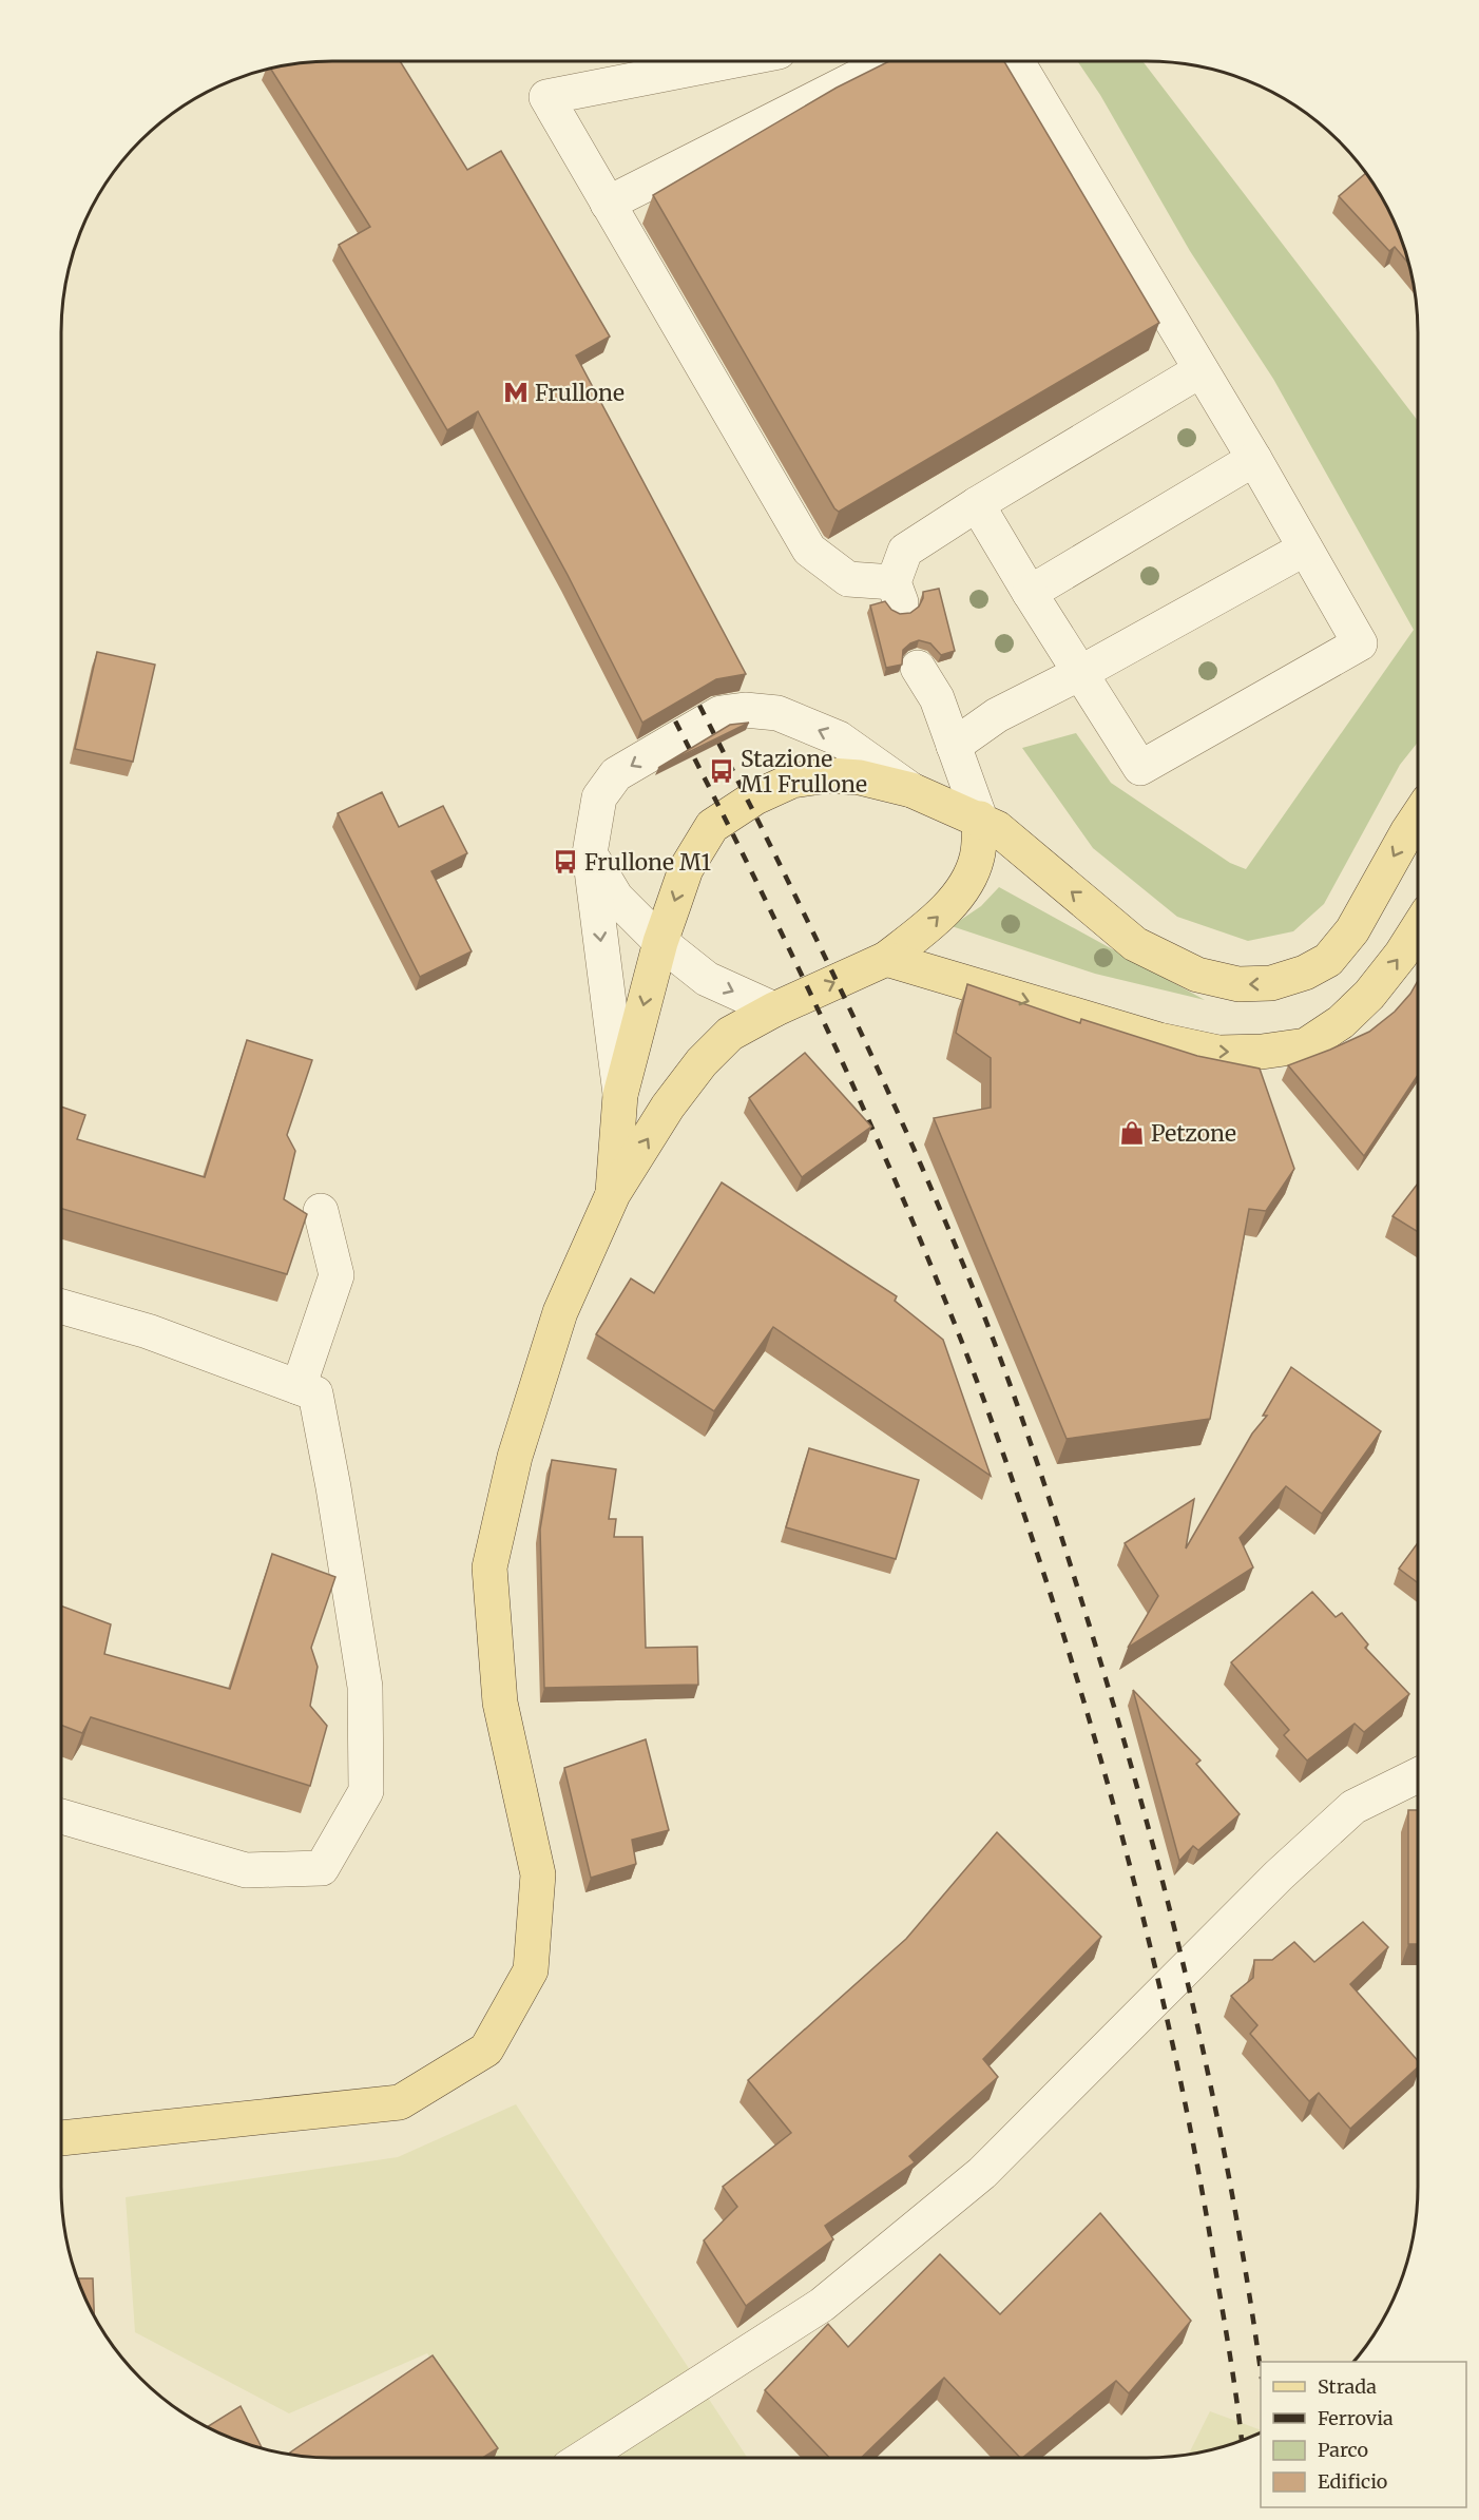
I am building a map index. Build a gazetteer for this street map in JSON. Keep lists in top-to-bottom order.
{
  "places": {
    "metro station": ["Frullone"],
    "bus stop": ["Stazione M1 Frullone", "Frullone M1"],
    "shop": ["Petzone"]
  },
  "legend": [
    "Strada",
    "Ferrovia",
    "Parco",
    "Edificio"
  ]
}
